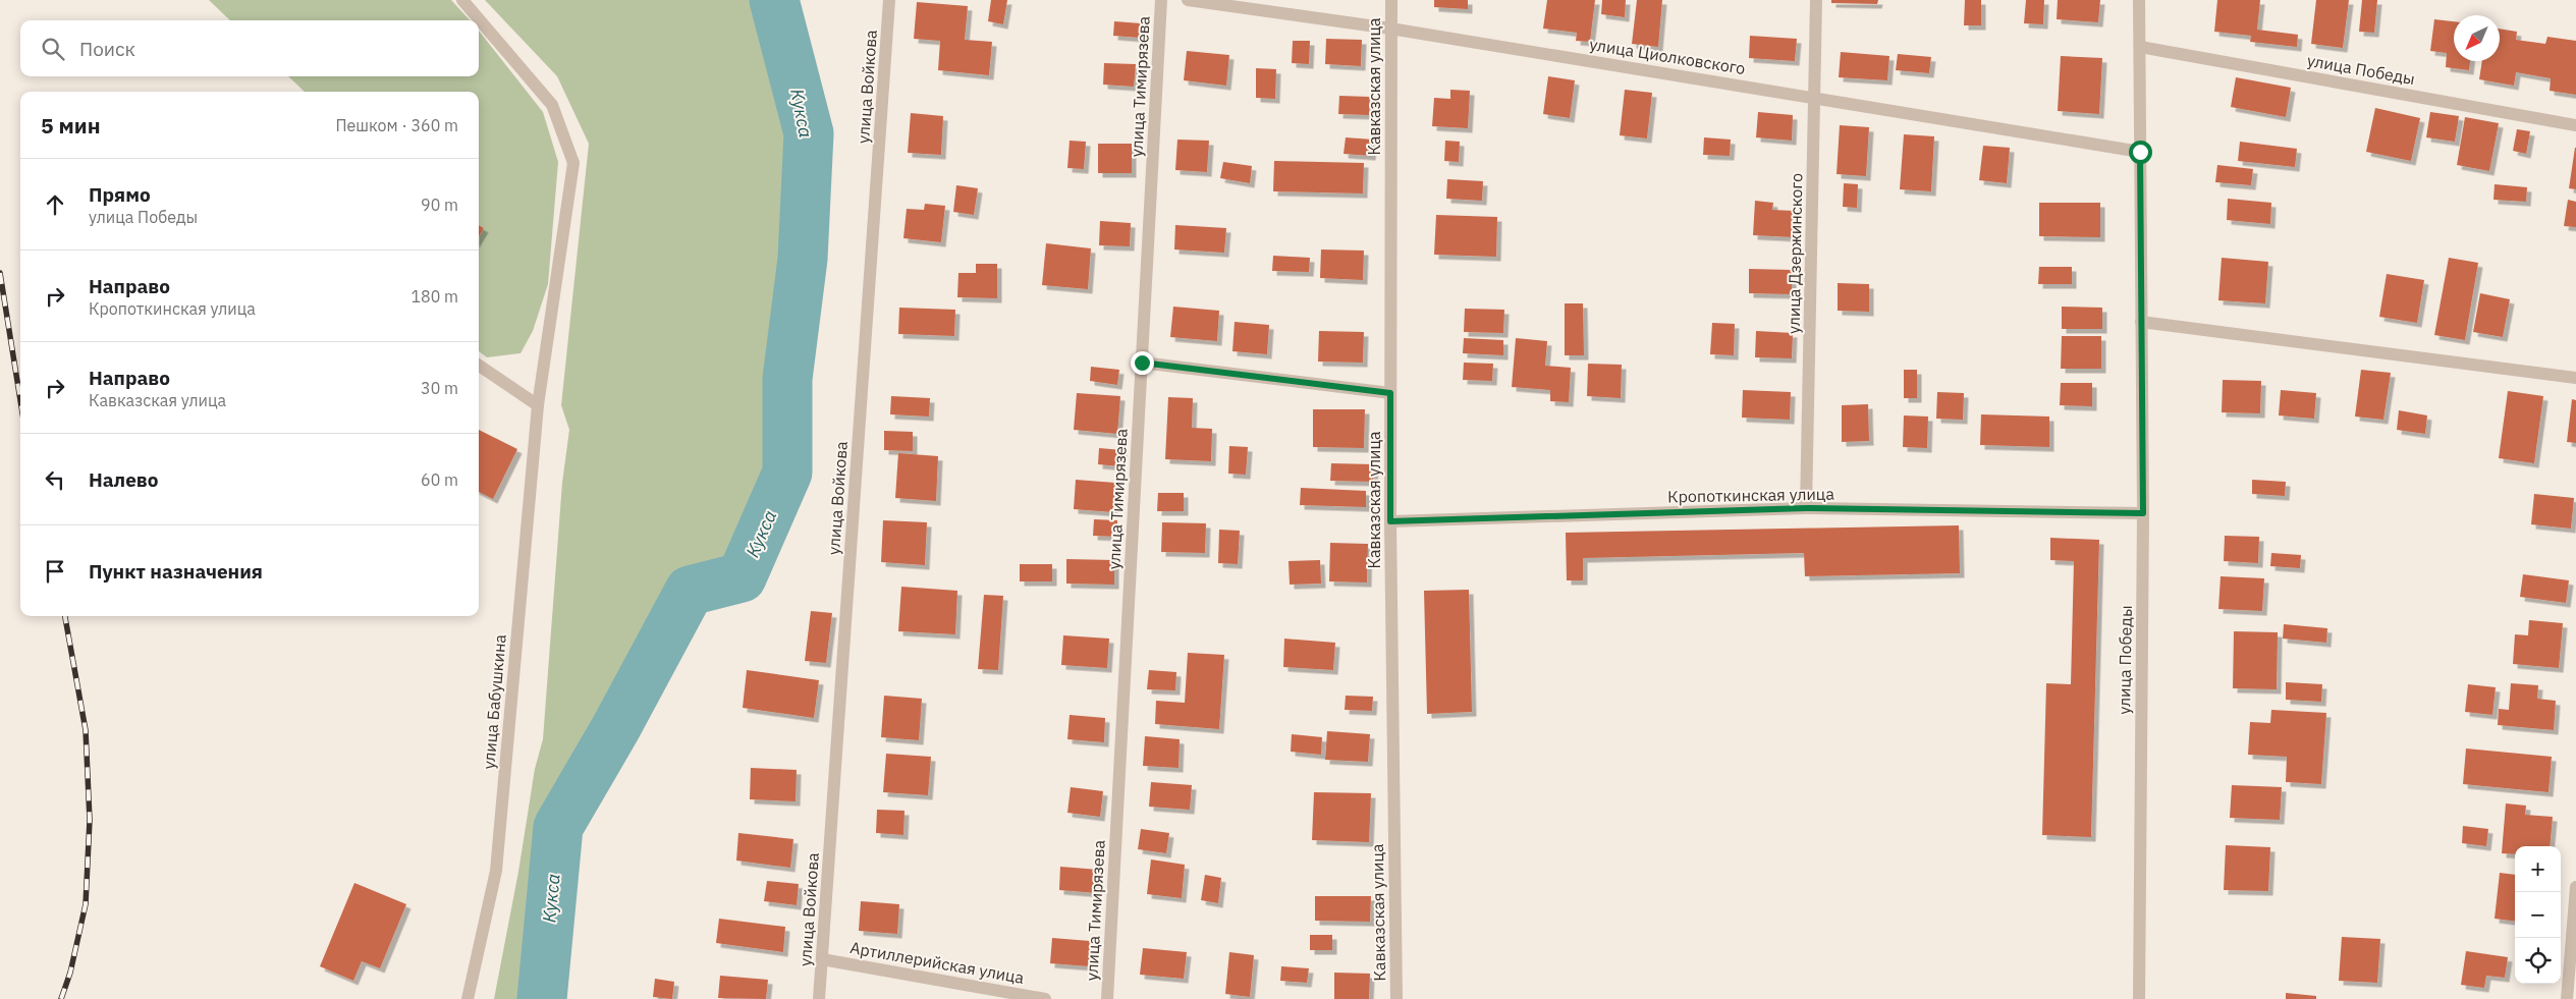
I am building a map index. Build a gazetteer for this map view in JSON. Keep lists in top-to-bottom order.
{
  "streets": {
    "street": [
      "улица Циолковского",
      "улица Победы",
      "улица Войкова",
      "улица Тимирязева",
      "Кавказская улица",
      "улица Дзержинского",
      "Кропоткинская улица",
      "улица Бабушкина",
      "Артиллерийская улица"
    ]
  },
  "crossings": [
    ["улица Циолковского", "улица Победы"],
    ["улица Циолковского", "Кавказская улица"],
    ["улица Циолковского", "улица Дзержинского"],
    ["улица Победы", "Кропоткинская улица"],
    ["улица Войкова", "Артиллерийская улица"],
    ["Кавказская улица", "Кропоткинская улица"],
    ["улица Дзержинского", "Кропоткинская улица"]
  ],
  "water": ["Кукса"],
  "north": "bottom left",
  "page": {
    "search": "Поиск",
    "heading": ["5 мин", "Пешком · 360 m"],
    "list": [
      ["Прямо", "улица Победы", "90 m"],
      ["Направо", "Кропоткинская улица", "180 m"],
      ["Направо", "Кавказская улица", "30 m"],
      ["Налево", "60 m"],
      "Пункт назначения"
    ],
    "map_buttons": ["+", "−"]
  }
}
